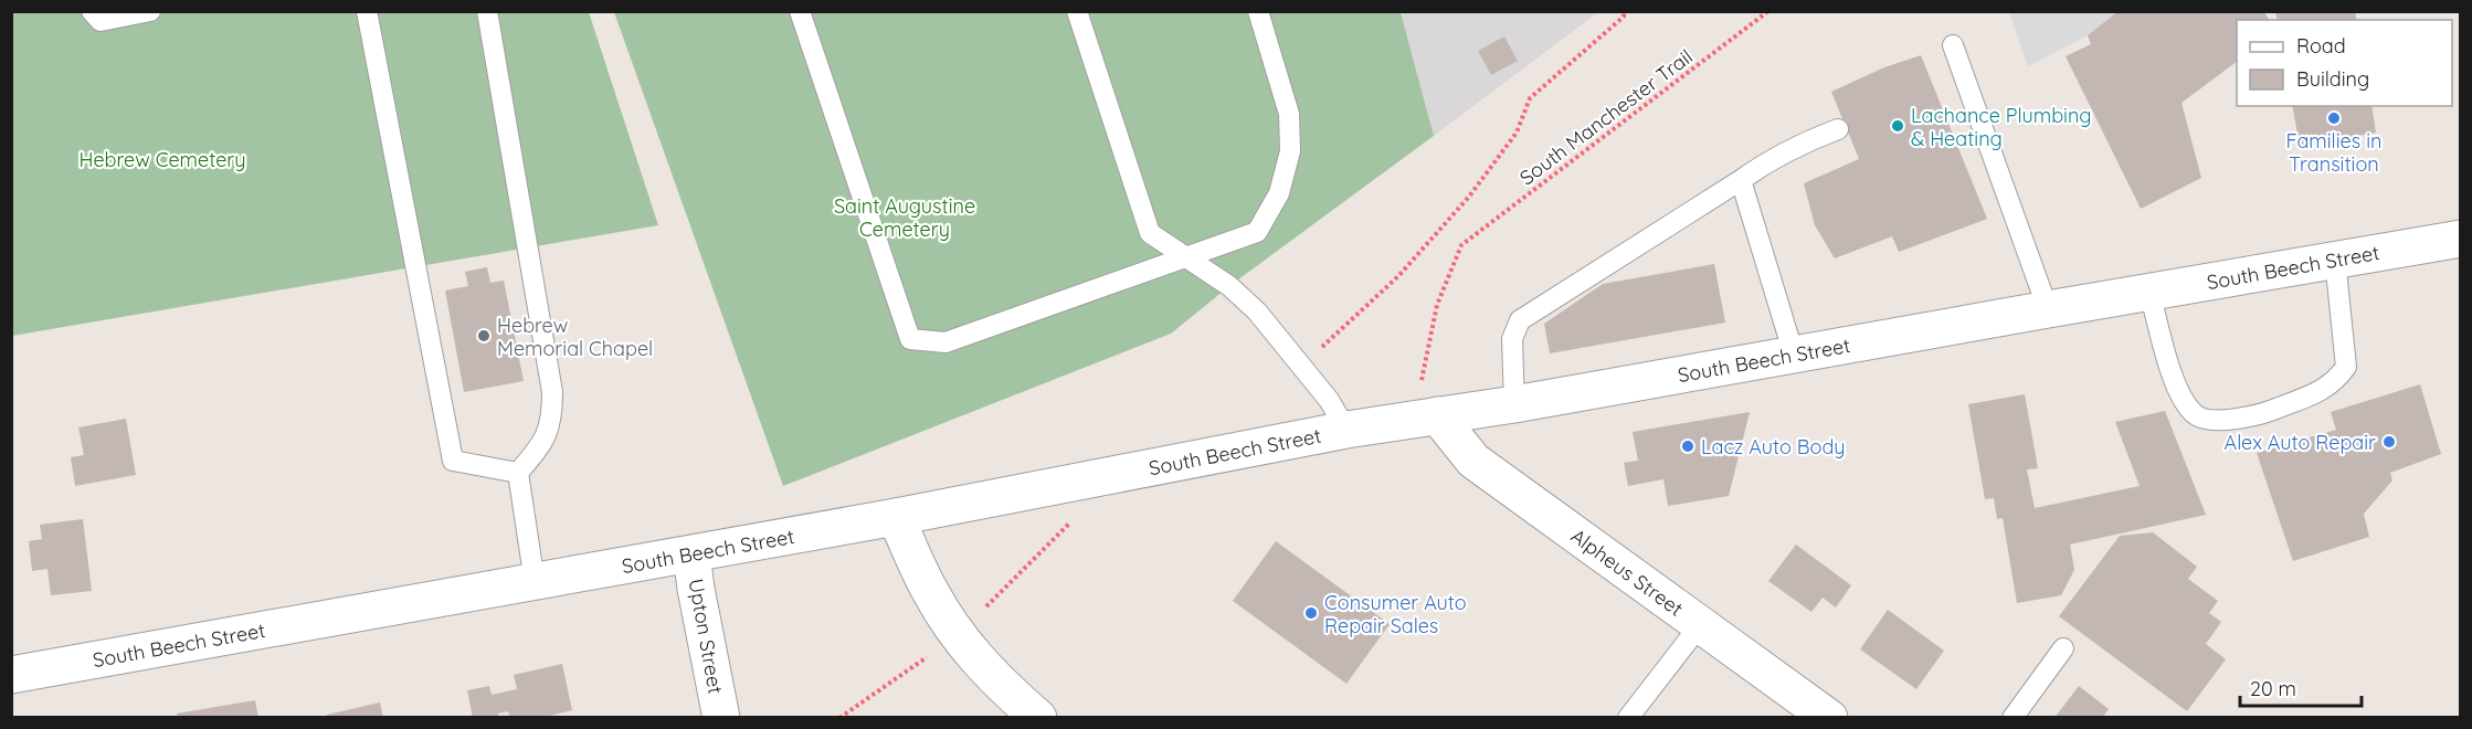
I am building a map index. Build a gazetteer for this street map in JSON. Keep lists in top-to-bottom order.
{
  "streets": {
    "street": ["South Beech Street", "Alpheus Street", "Upton Street"],
    "path": ["South Manchester Trail"]
  },
  "crossings": [
    ["South Manchester Trail", "South Beech Street"],
    ["South Manchester Trail", "Alpheus Street"],
    ["South Beech Street", "Alpheus Street"],
    ["South Beech Street", "Upton Street"]
  ],
  "parks": ["Hebrew Cemetery", "Saint Augustine Cemetery"],
  "places": [
    "Families in Transition",
    "Lachance Plumbing & Heating",
    "Hebrew Memorial Chapel",
    "Alex Auto Repair",
    "Lacz Auto Body",
    "Consumer Auto Repair Sales"
  ],
  "legend": ["Road", "Building"],
  "scale_bar": "20 m"
}
